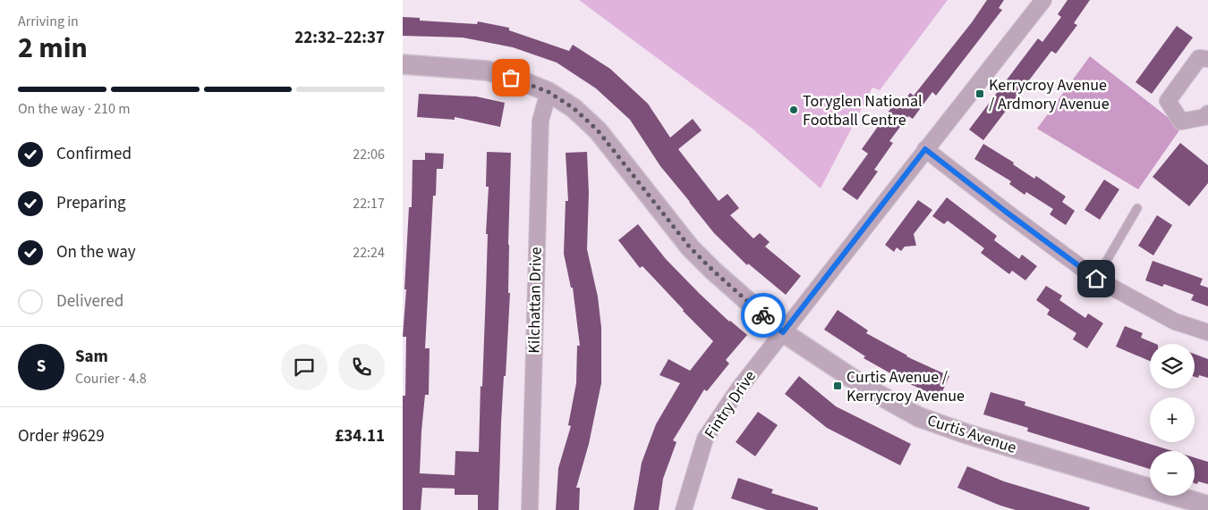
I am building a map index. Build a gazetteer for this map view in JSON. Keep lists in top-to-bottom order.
{
  "streets": {
    "street": ["Kilchattan Drive", "Fintry Drive", "Curtis Avenue"]
  },
  "crossings": [
    ["Kilchattan Drive", "Curtis Avenue"],
    ["Fintry Drive", "Curtis Avenue"]
  ],
  "places": {
    "transit": ["Kerrycroy Avenue / Ardmory Avenue", "Curtis Avenue / Kerrycroy Avenue"],
    "other": ["Toryglen National Football Centre"]
  },
  "page": {
    "heading": ["2 min", "Arriving in", "22:32–22:37"],
    "panel": [
      "Sam",
      "Courier · 4.8",
      "Order #9629",
      "£34.11"
    ],
    "bar": "On the way · 210 m",
    "list": [
      ["Confirmed", "22:06"],
      ["Preparing", "22:17"],
      ["On the way", "22:24"],
      "Delivered"
    ],
    "round": "S",
    "map_buttons": ["+", "−"]
  }
}
